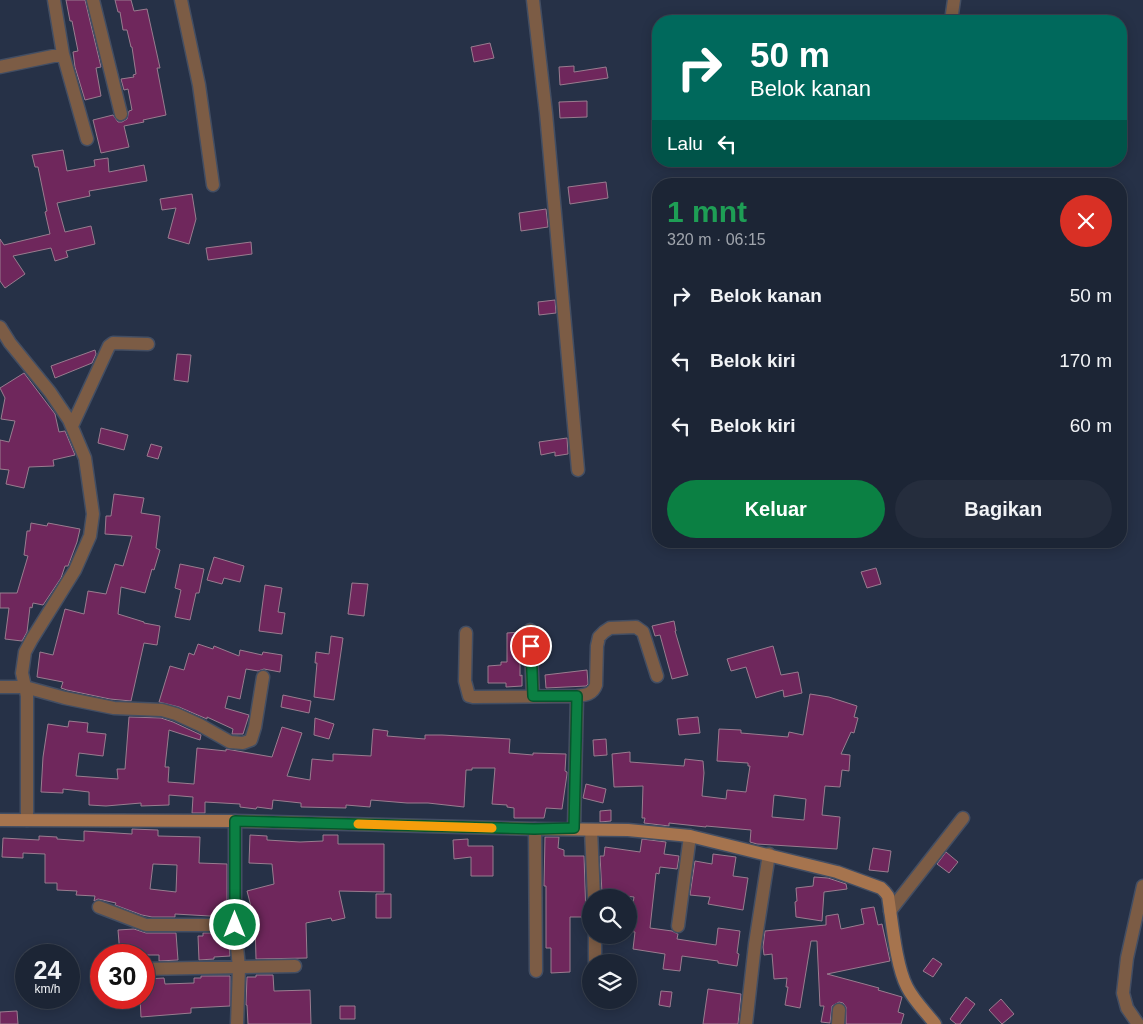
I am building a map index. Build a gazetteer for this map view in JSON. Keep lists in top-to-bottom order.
{
  "page": {
    "turn": ["50 m", "Belok kanan"],
    "then": "Lalu",
    "heading": ["1 mnt", "320 m · 06:15"],
    "list": [
      {
        "name": "Belok kanan",
        "value": "50 m"
      },
      {
        "name": "Belok kiri",
        "value": "170 m"
      },
      {
        "name": "Belok kiri",
        "value": "60 m"
      }
    ],
    "buttons": ["Keluar", "Bagikan"],
    "speed": "24 km/h",
    "limit": "30"
  }
}
